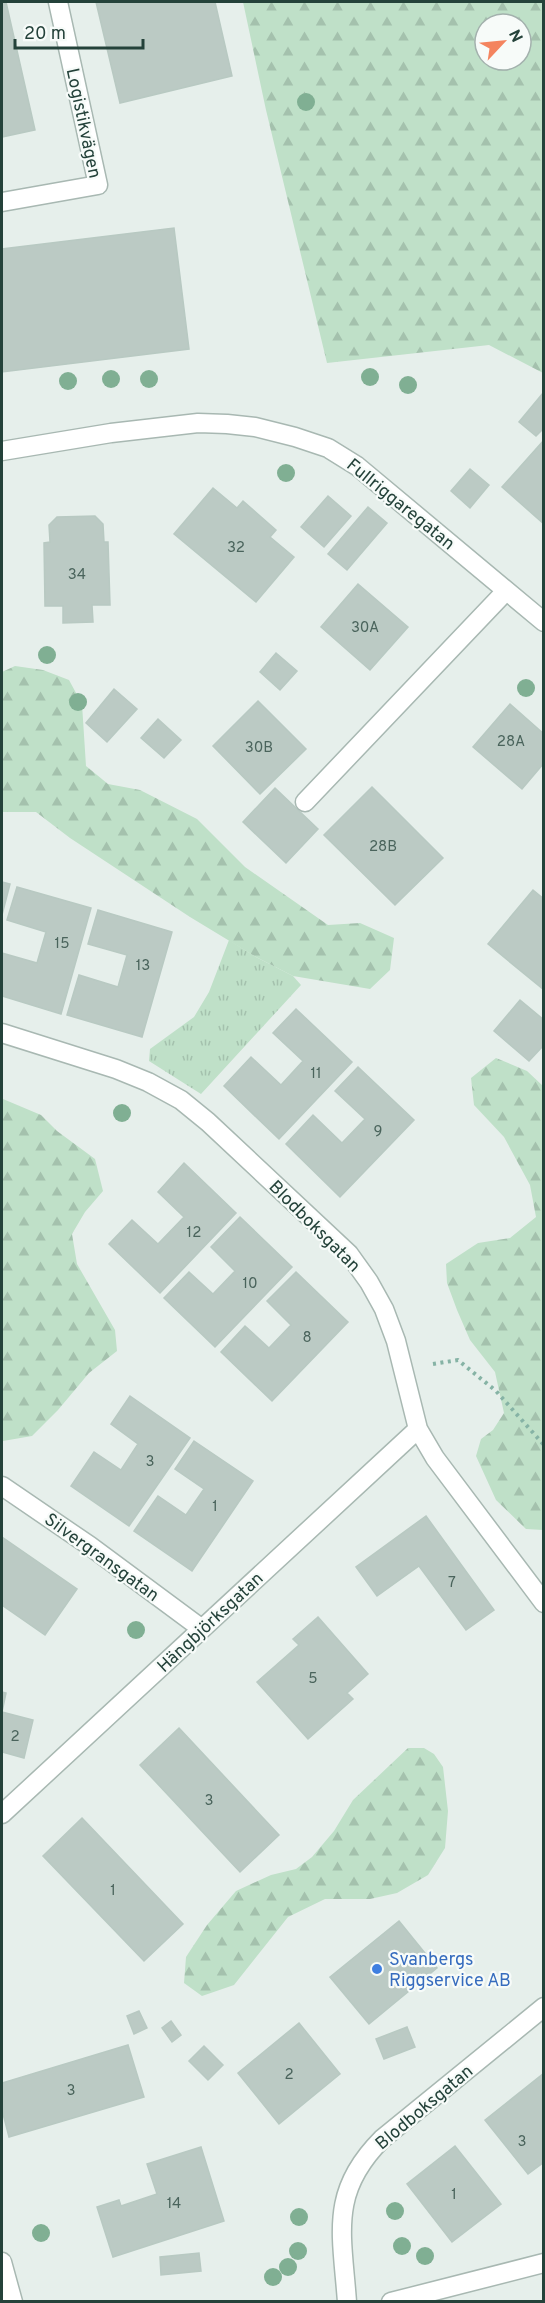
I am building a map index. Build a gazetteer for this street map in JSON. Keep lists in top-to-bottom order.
{
  "streets": {
    "street": [
      "Logistikvägen",
      "Fullriggaregatan",
      "Blodboksgatan",
      "Silvergransgatan",
      "Hängbjörksgatan"
    ]
  },
  "crossings": [
    ["Blodboksgatan", "Hängbjörksgatan"],
    ["Silvergransgatan", "Hängbjörksgatan"]
  ],
  "places": ["Svanbergs Riggservice AB"],
  "house_numbers": [
    "32",
    "34",
    "30A",
    "28A",
    "30B",
    "28B",
    "15",
    "13",
    "11",
    "9",
    "12",
    "10",
    "8",
    "3",
    "1",
    "7",
    "5",
    "2",
    "3",
    "1",
    "2",
    "3",
    "3",
    "1",
    "14"
  ],
  "scale_bar": "20 m",
  "north": "top right"
}
